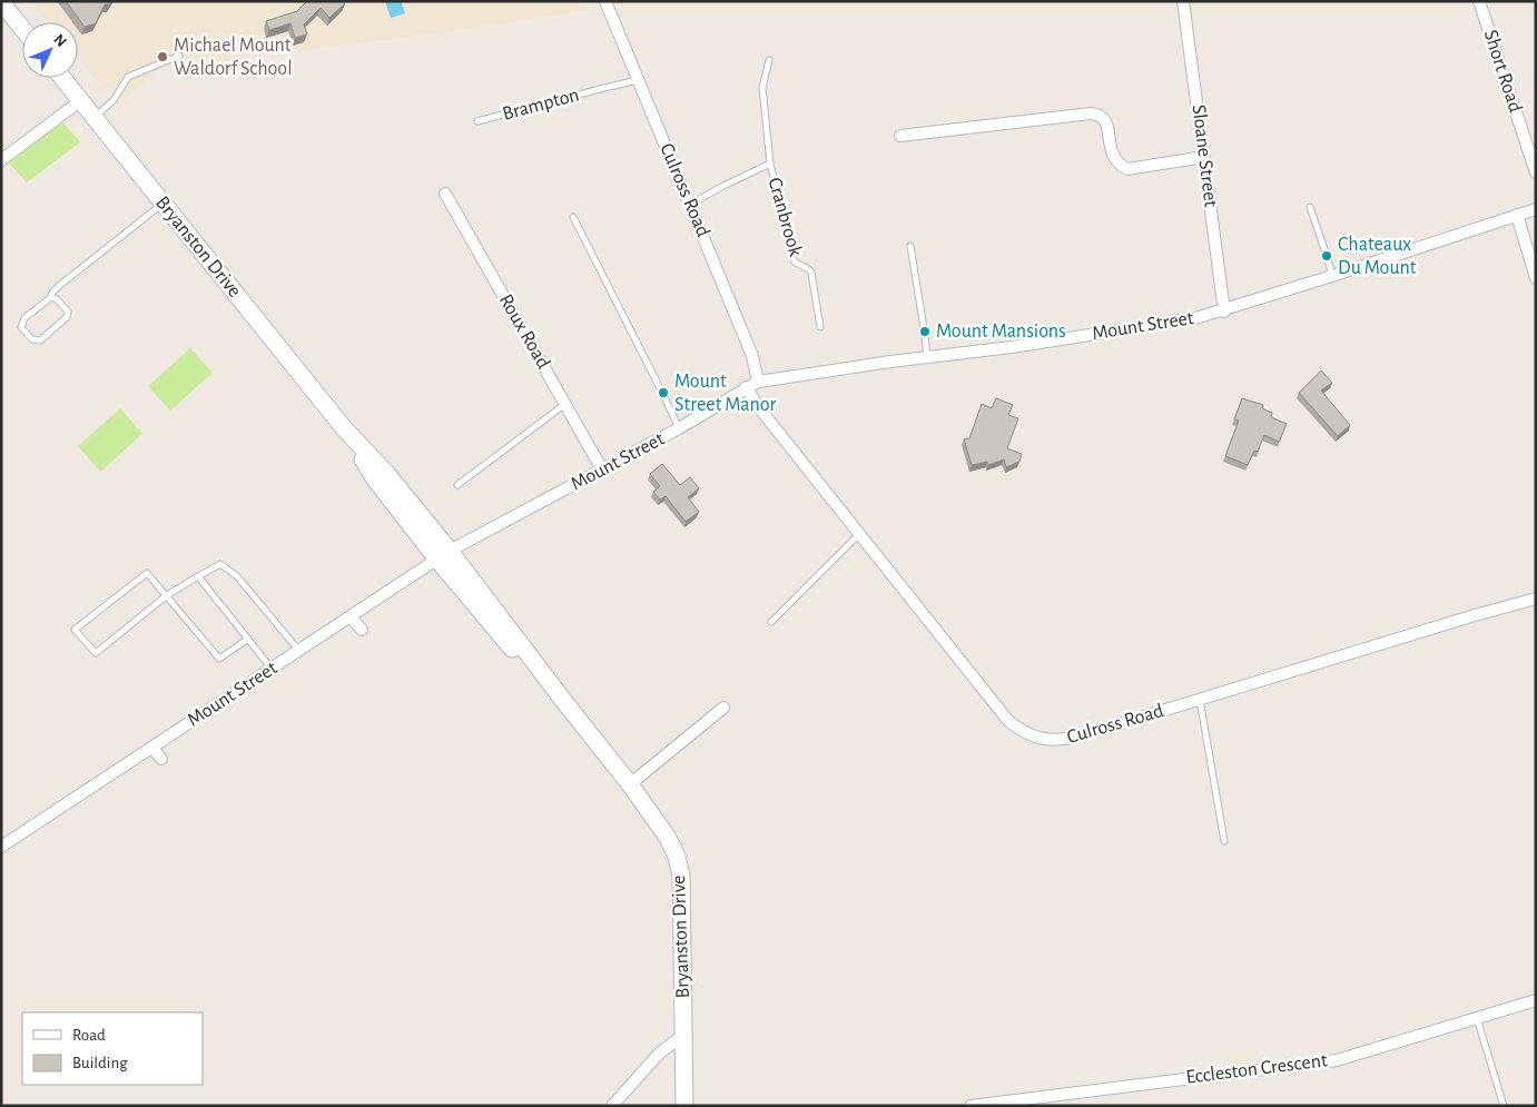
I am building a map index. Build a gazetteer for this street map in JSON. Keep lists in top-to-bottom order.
{
  "streets": {
    "main road": ["Bryanston Drive"],
    "street": [
      "Short Road",
      "Sloane Street",
      "Culross Road",
      "Mount Street",
      "Roux Road",
      "Eccleston Crescent"
    ],
    "lane": ["Brampton", "Cranbrook"]
  },
  "crossings": [
    ["Brampton", "Culross Road"],
    ["Sloane Street", "Mount Street"],
    ["Culross Road", "Cranbrook"],
    ["Culross Road", "Mount Street"],
    ["Bryanston Drive", "Mount Street"],
    ["Mount Street", "Roux Road"]
  ],
  "places": [
    "Michael Mount Waldorf School",
    "Chateaux Du Mount",
    "Mount Mansions",
    "Mount Street Manor"
  ],
  "legend": ["Road", "Building"],
  "north": "top right"
}
